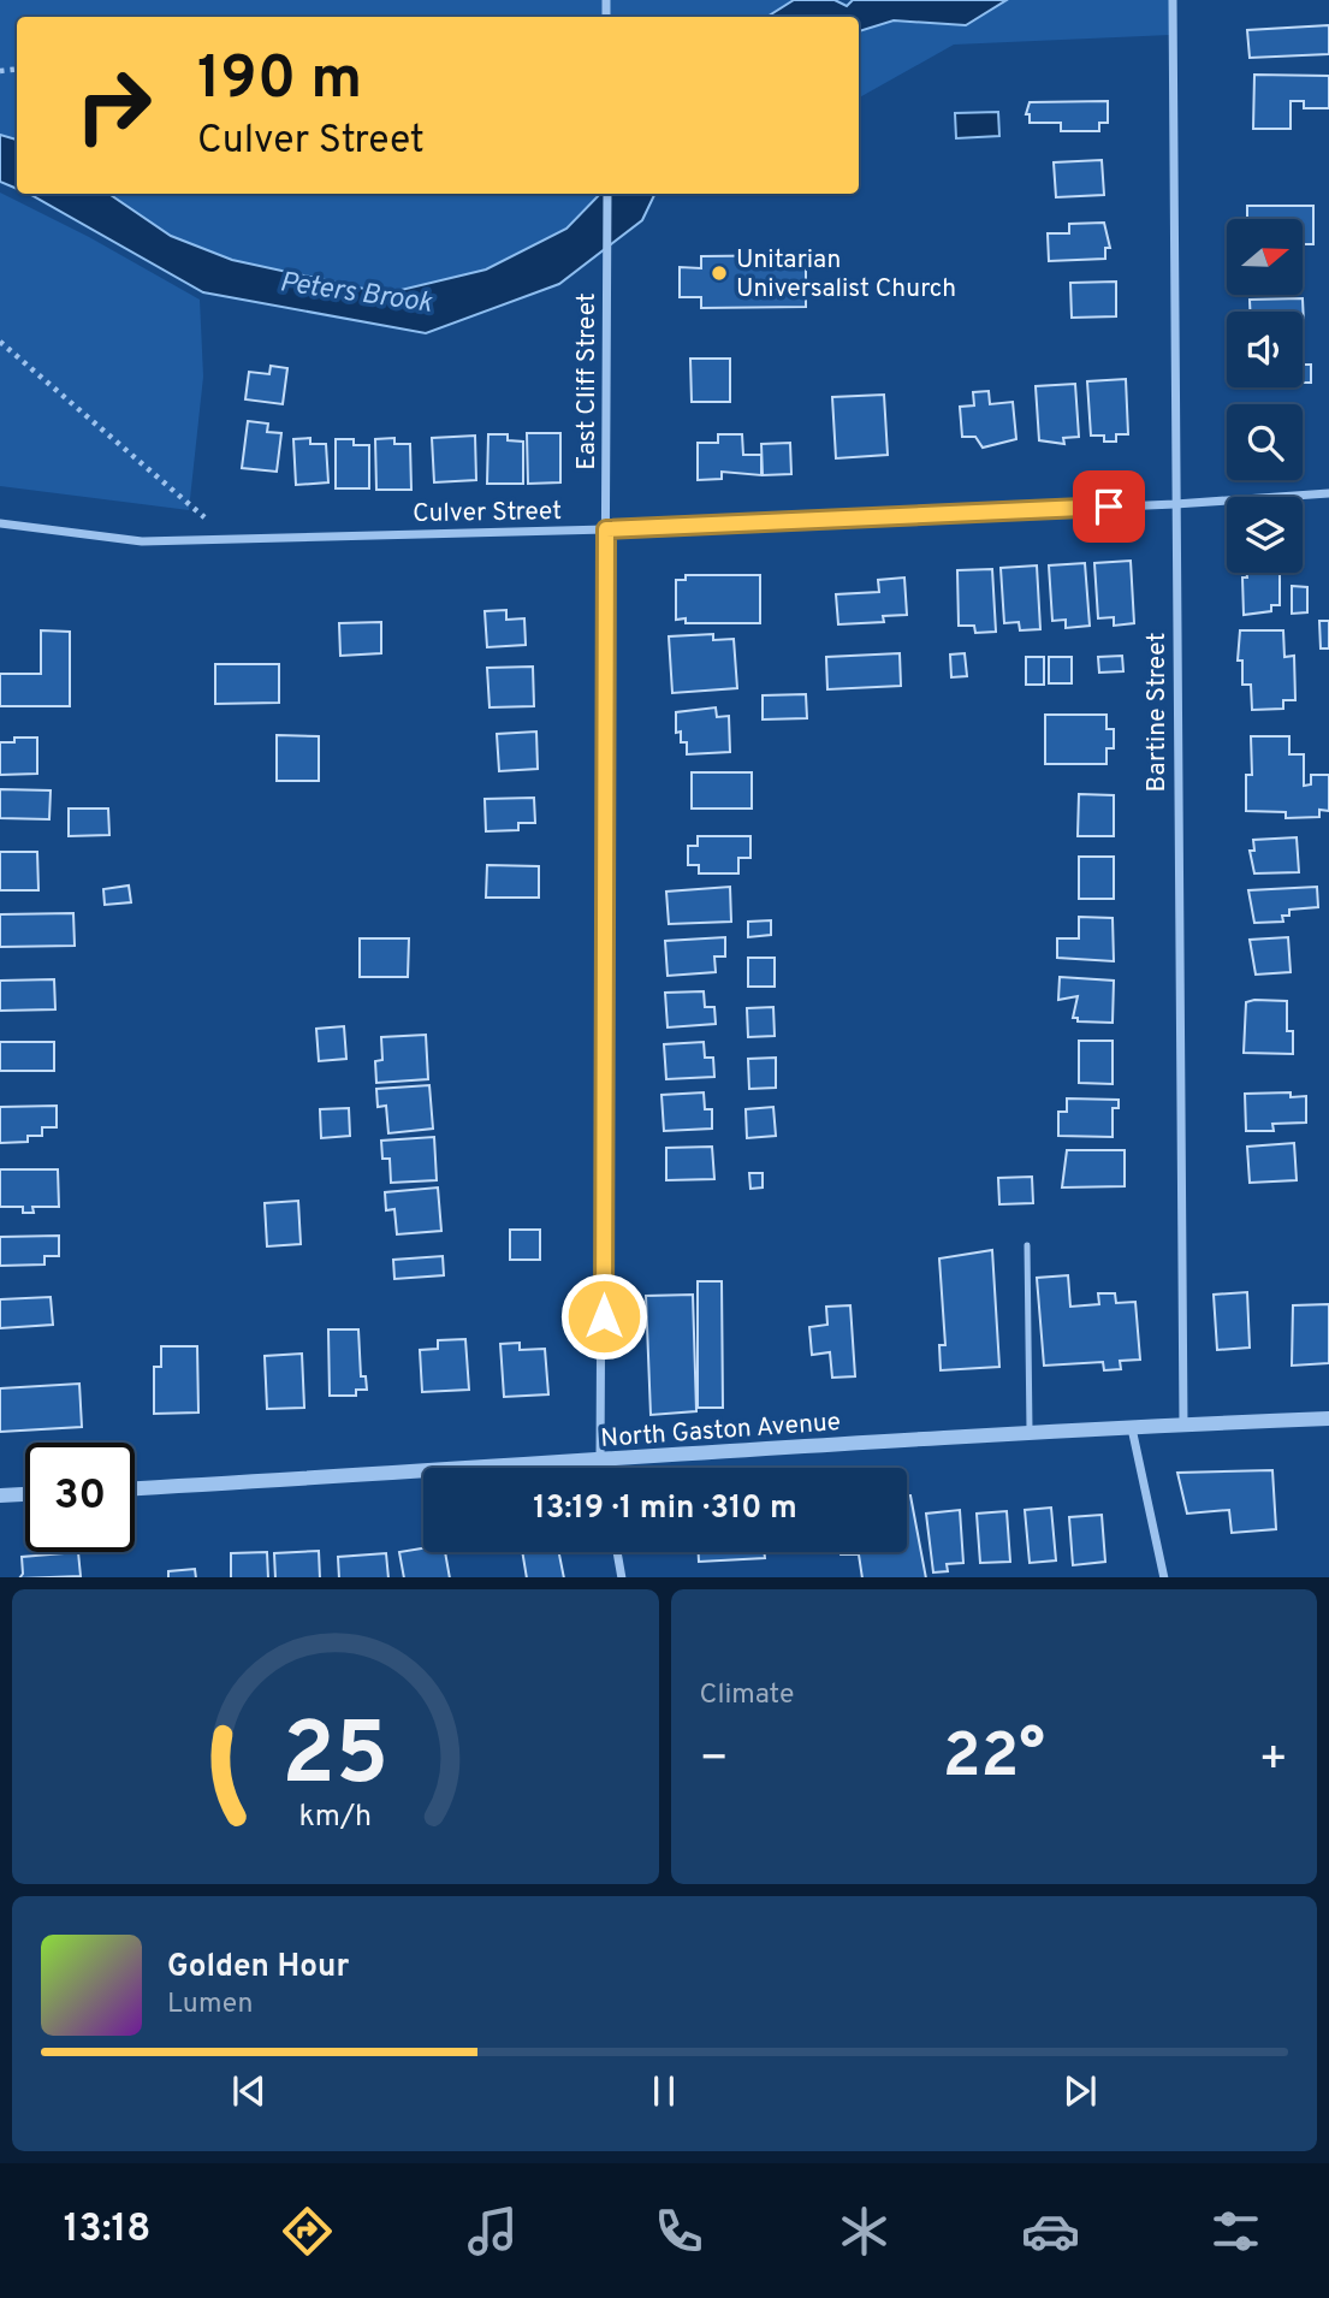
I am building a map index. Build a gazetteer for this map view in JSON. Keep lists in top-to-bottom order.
{
  "streets": {
    "street": [
      "East Cliff Street",
      "Culver Street",
      "Bartine Street",
      "North Gaston Avenue"
    ]
  },
  "crossings": [
    ["East Cliff Street", "Culver Street"],
    ["East Cliff Street", "North Gaston Avenue"],
    ["Culver Street", "Bartine Street"],
    ["Bartine Street", "North Gaston Avenue"]
  ],
  "water": ["Peters Brook"],
  "places": ["Unitarian Universalist Church"],
  "north": "right",
  "page": {
    "turn": ["190 m", "Culver Street"],
    "limit": "30",
    "trip": "13:19 · 1 min · 310 m",
    "tile": "Climate",
    "heat": ["−", "22°", "+"],
    "song": ["Golden Hour", "Lumen"],
    "tabs": "13:18",
    "gauge": ["25", "km/h"]
  }
}
